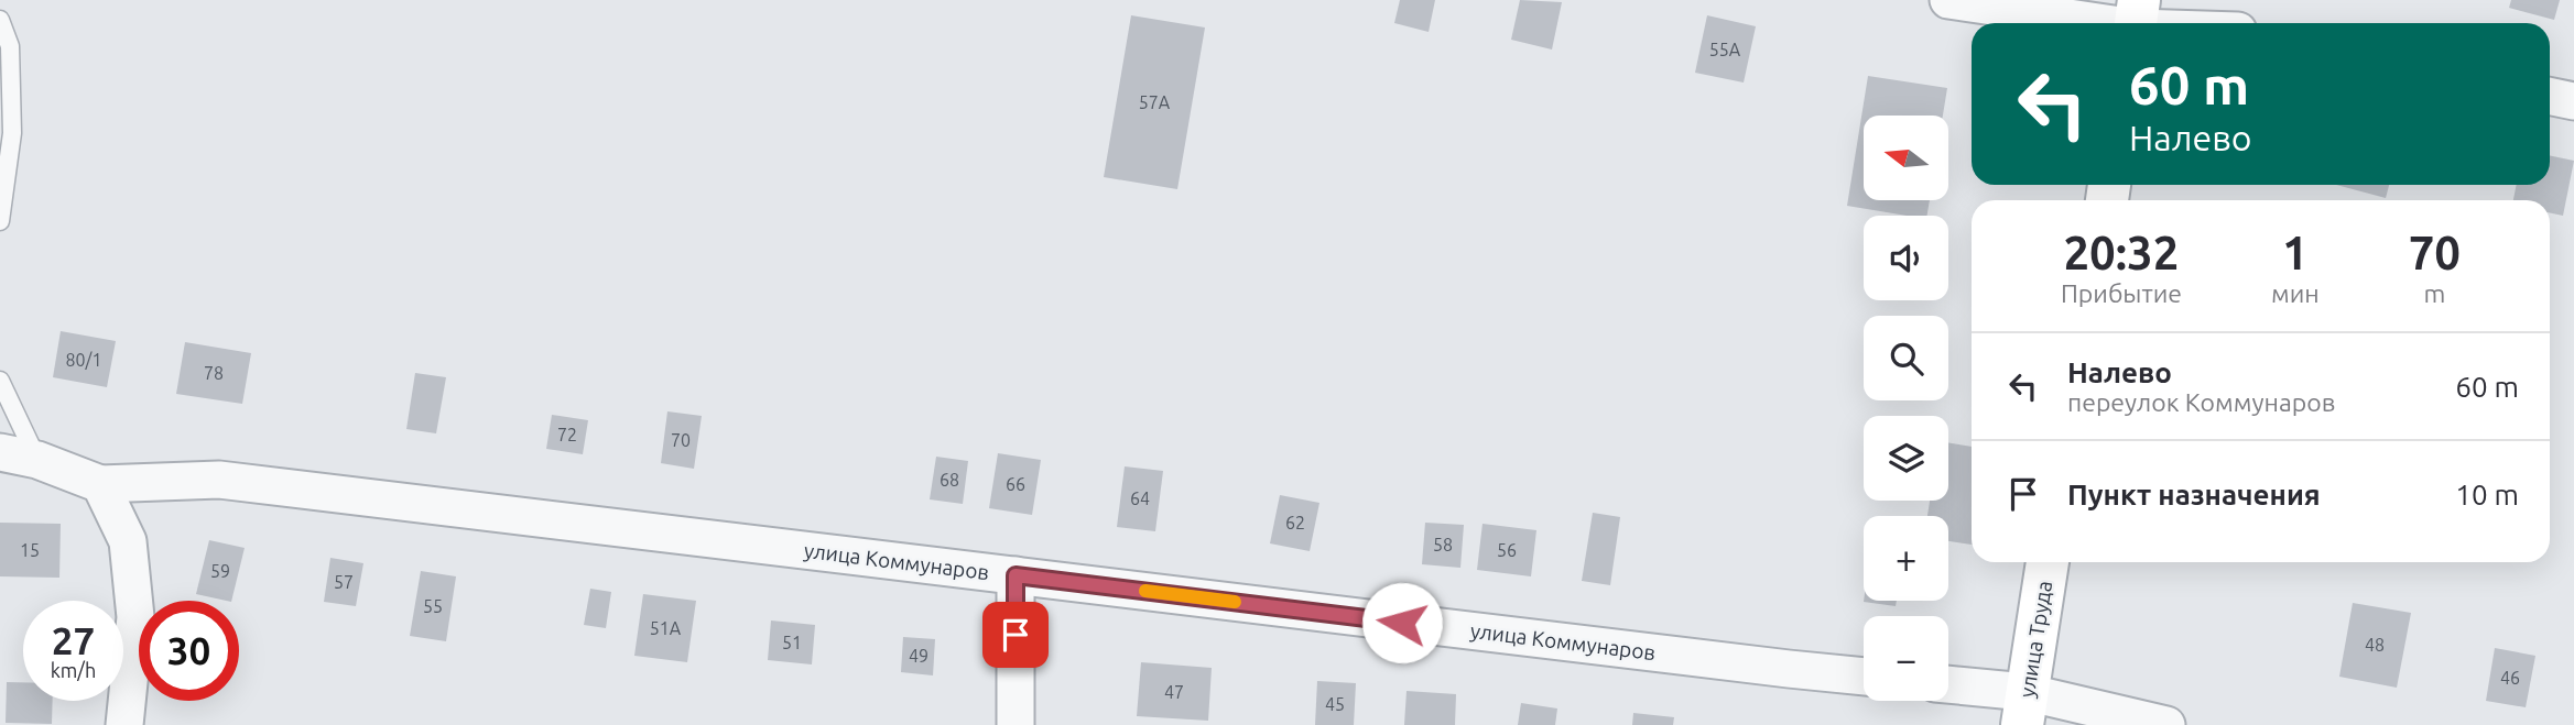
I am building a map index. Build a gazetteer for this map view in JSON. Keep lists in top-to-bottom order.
{
  "streets": {
    "street": ["улица Коммунаров", "улица Труда"]
  },
  "house_numbers": [
    "55А",
    "57А",
    "80/1",
    "78",
    "72",
    "70",
    "68",
    "66",
    "64",
    "62",
    "58",
    "15",
    "56",
    "59",
    "57",
    "55",
    "51А",
    "51",
    "48",
    "49",
    "46",
    "47",
    "45"
  ],
  "north": "left",
  "page": {
    "turn": ["60 m", "Налево"],
    "map_buttons": ["+", "−"],
    "eta": [
      "20:32",
      "Прибытие",
      "1",
      "мин",
      "70",
      "m"
    ],
    "list": [
      {
        "name": "Налево",
        "note": "переулок Коммунаров",
        "value": "60 m"
      },
      {
        "name": "Пункт назначения",
        "value": "10 m"
      }
    ],
    "speed": "27 km/h",
    "limit": "30"
  }
}
